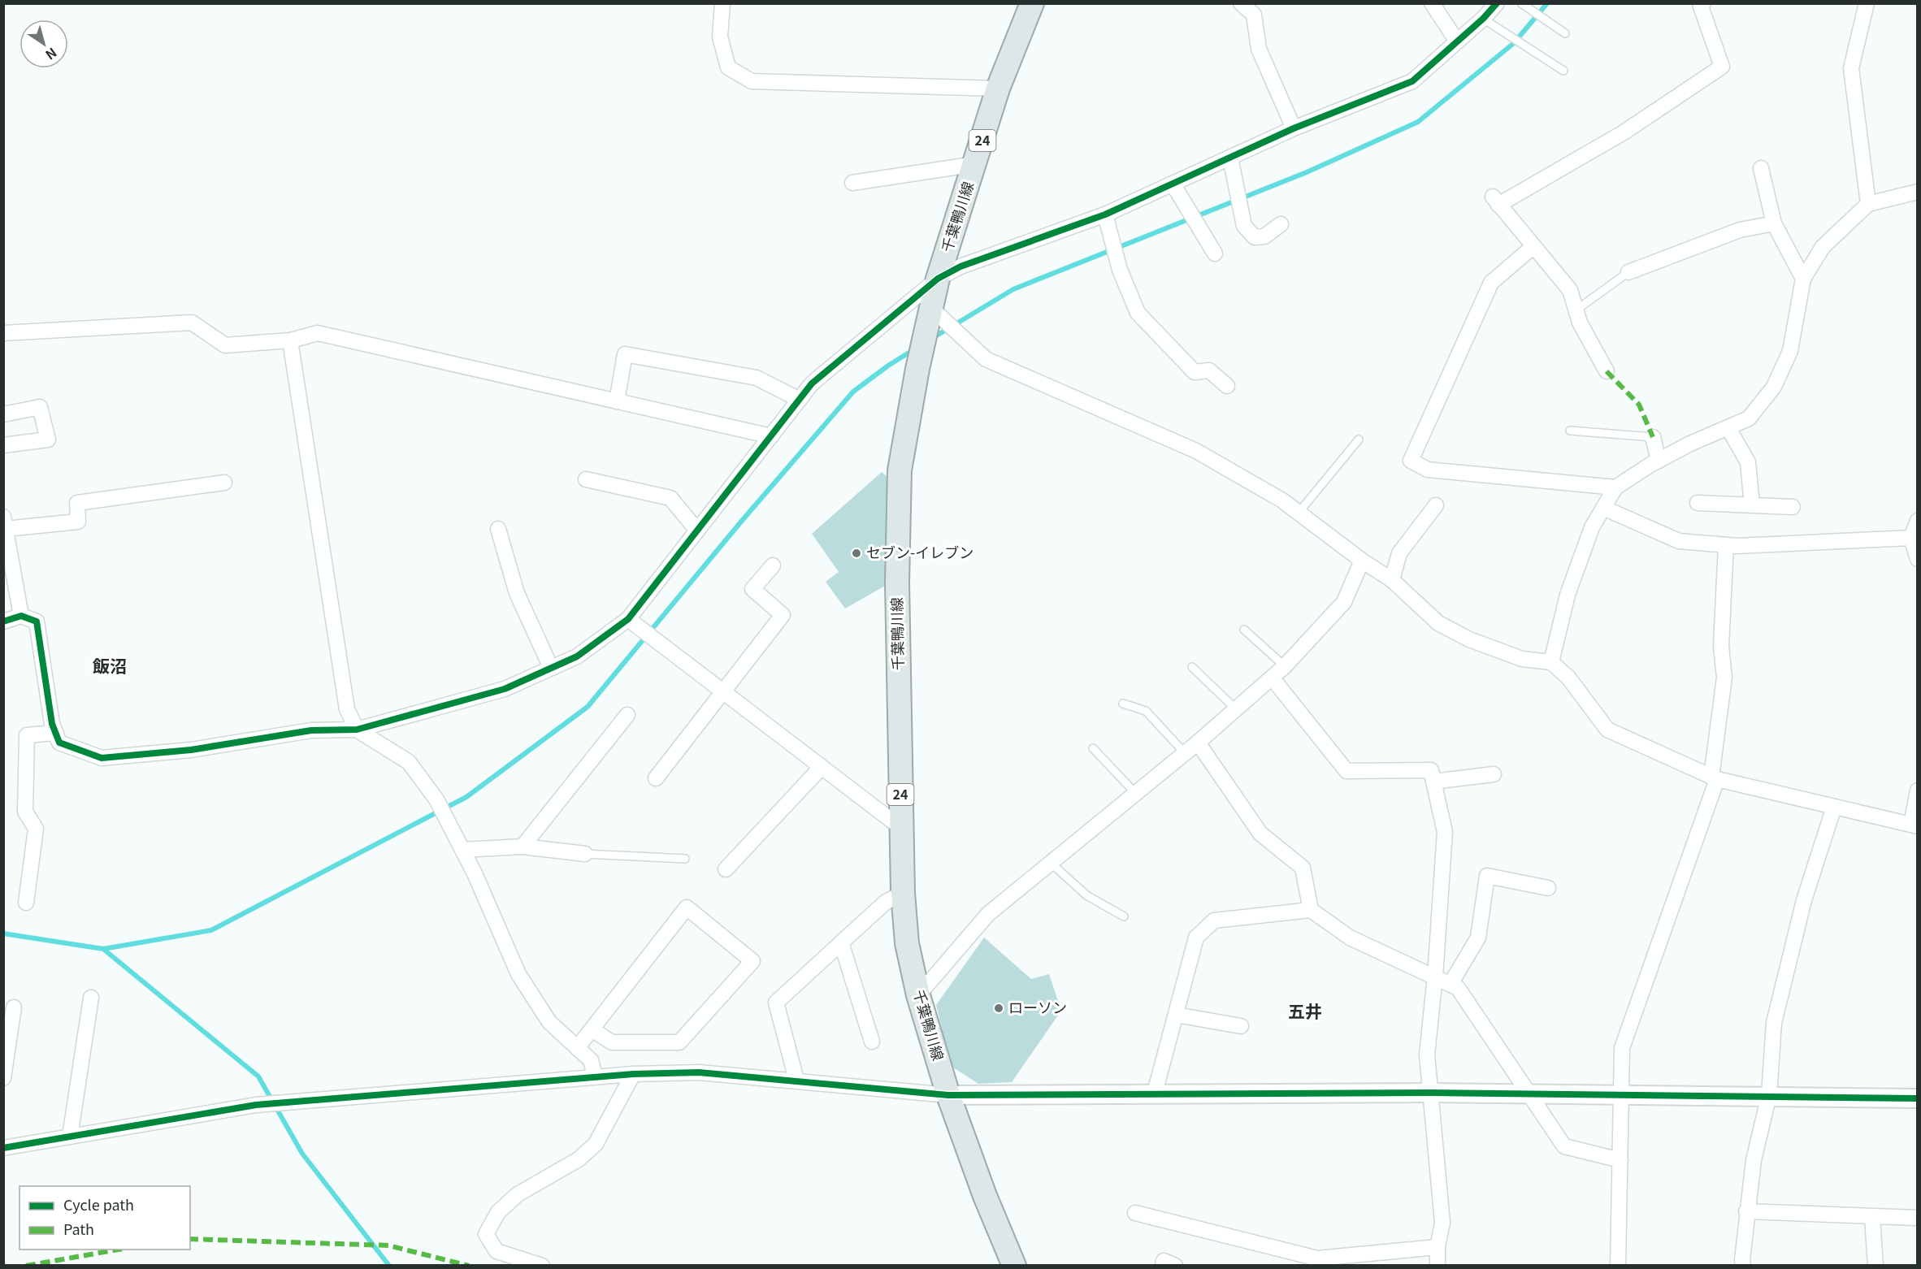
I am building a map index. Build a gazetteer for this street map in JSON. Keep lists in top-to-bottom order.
{
  "streets": {
    "main road": ["24", "千葉鴨川線"]
  },
  "districts": ["飯沼", "五井"],
  "places": ["セブン-イレブン", "ローソン"],
  "legend": ["Cycle path", "Path"],
  "north": "bottom right"
}
